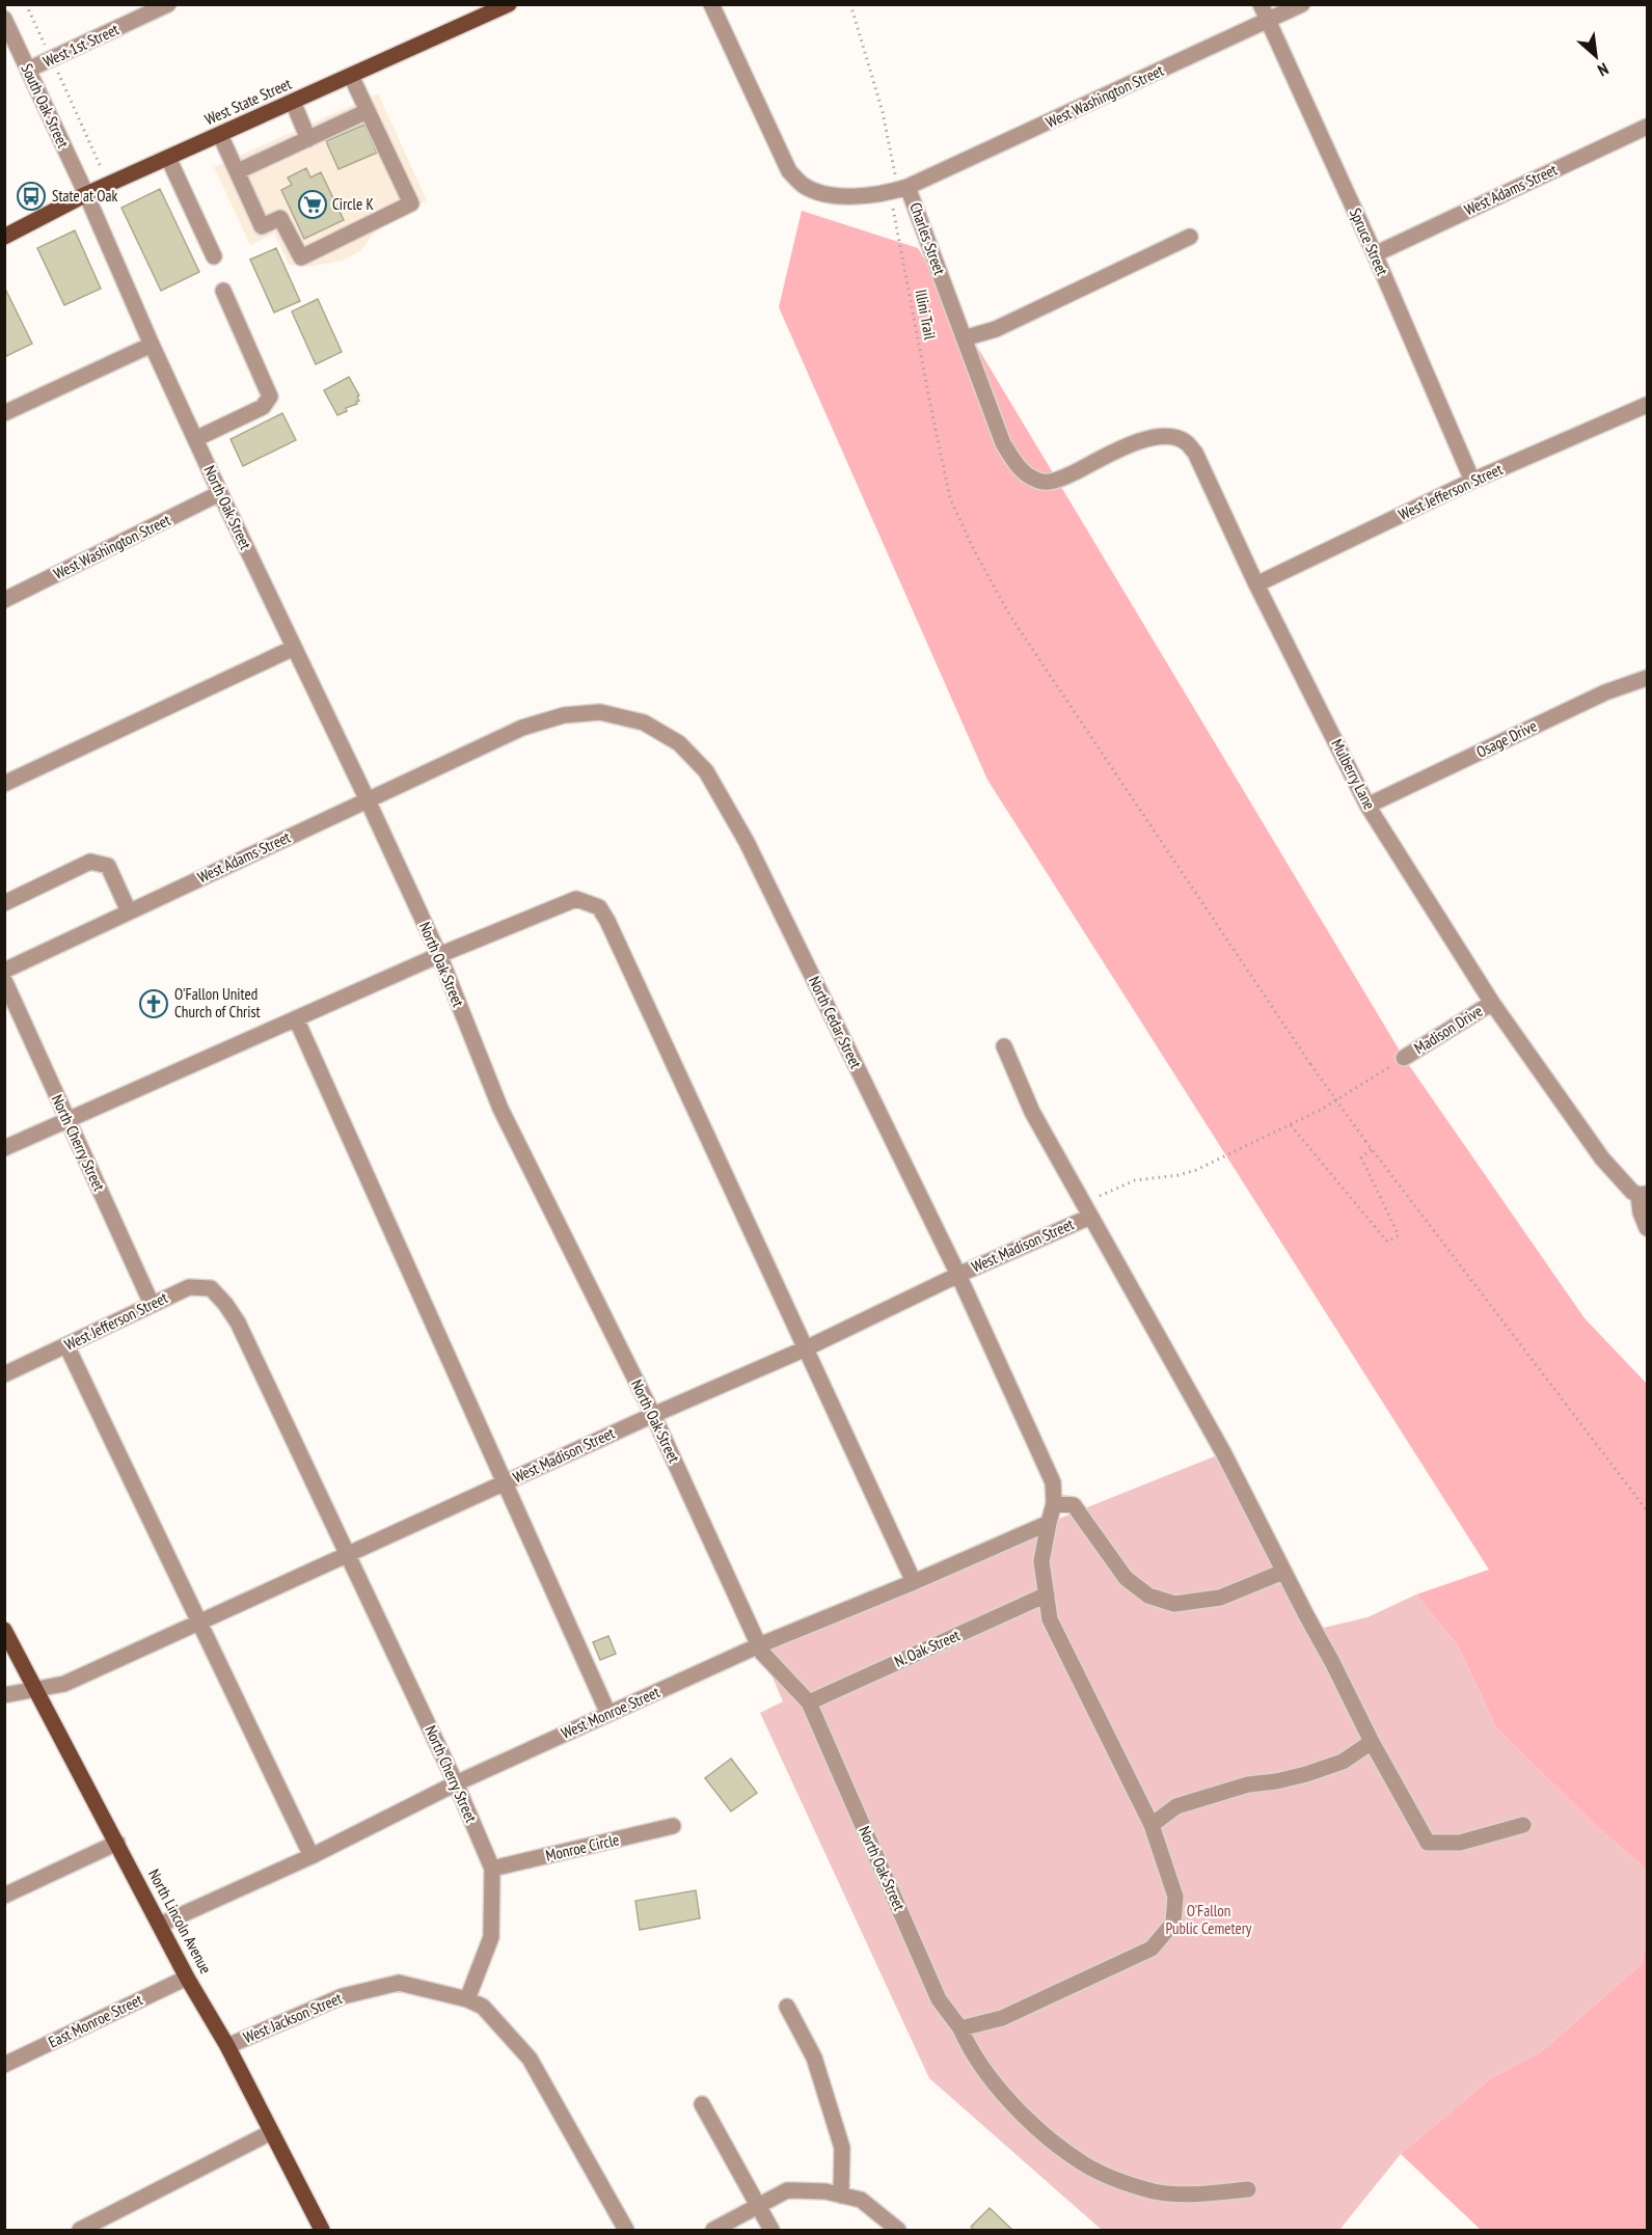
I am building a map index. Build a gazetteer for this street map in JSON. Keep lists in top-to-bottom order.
{
  "streets": {
    "main road": ["West State Street", "North Lincoln Avenue"],
    "street": [
      "West 1st Street",
      "West Washington Street",
      "South Oak Street",
      "West Adams Street",
      "Charles Street",
      "Spruce Street",
      "West Jefferson Street",
      "North Oak Street",
      "Osage Drive",
      "Mulberry Lane",
      "North Cedar Street",
      "Madison Drive",
      "North Cherry Street",
      "West Madison Street",
      "N. Oak Street",
      "West Monroe Street",
      "Monroe Circle",
      "West Jackson Street",
      "East Monroe Street"
    ],
    "path": ["Illini Trail"]
  },
  "crossings": [
    ["West 1st Street", "South Oak Street"],
    ["West Washington Street", "Charles Street"],
    ["West Washington Street", "Spruce Street"],
    ["West Washington Street", "Illini Trail"],
    ["West Washington Street", "North Oak Street"],
    ["West State Street", "South Oak Street"],
    ["West State Street", "North Oak Street"],
    ["South Oak Street", "North Oak Street"],
    ["West Adams Street", "Spruce Street"],
    ["West Adams Street", "North Oak Street"],
    ["West Adams Street", "North Cedar Street"],
    ["Charles Street", "Illini Trail"],
    ["Charles Street", "Mulberry Lane"],
    ["Spruce Street", "West Jefferson Street"],
    ["West Jefferson Street", "Mulberry Lane"],
    ["West Jefferson Street", "North Cherry Street"],
    ["North Oak Street", "West Madison Street"],
    ["North Oak Street", "N. Oak Street"],
    ["North Oak Street", "West Monroe Street"],
    ["Osage Drive", "Mulberry Lane"],
    ["Mulberry Lane", "Madison Drive"],
    ["North Cedar Street", "West Madison Street"],
    ["North Cherry Street", "West Madison Street"],
    ["North Cherry Street", "West Monroe Street"],
    ["North Cherry Street", "Monroe Circle"],
    ["North Cherry Street", "West Jackson Street"],
    ["West Madison Street", "North Lincoln Avenue"],
    ["West Monroe Street", "North Lincoln Avenue"],
    ["North Lincoln Avenue", "West Jackson Street"],
    ["North Lincoln Avenue", "East Monroe Street"]
  ],
  "parks": ["O'Fallon Public Cemetery"],
  "places": {
    "bus stop": ["State at Oak"],
    "supermarket": ["Circle K"],
    "church": ["O'Fallon United Church of Christ"]
  },
  "north": "bottom right"
}
